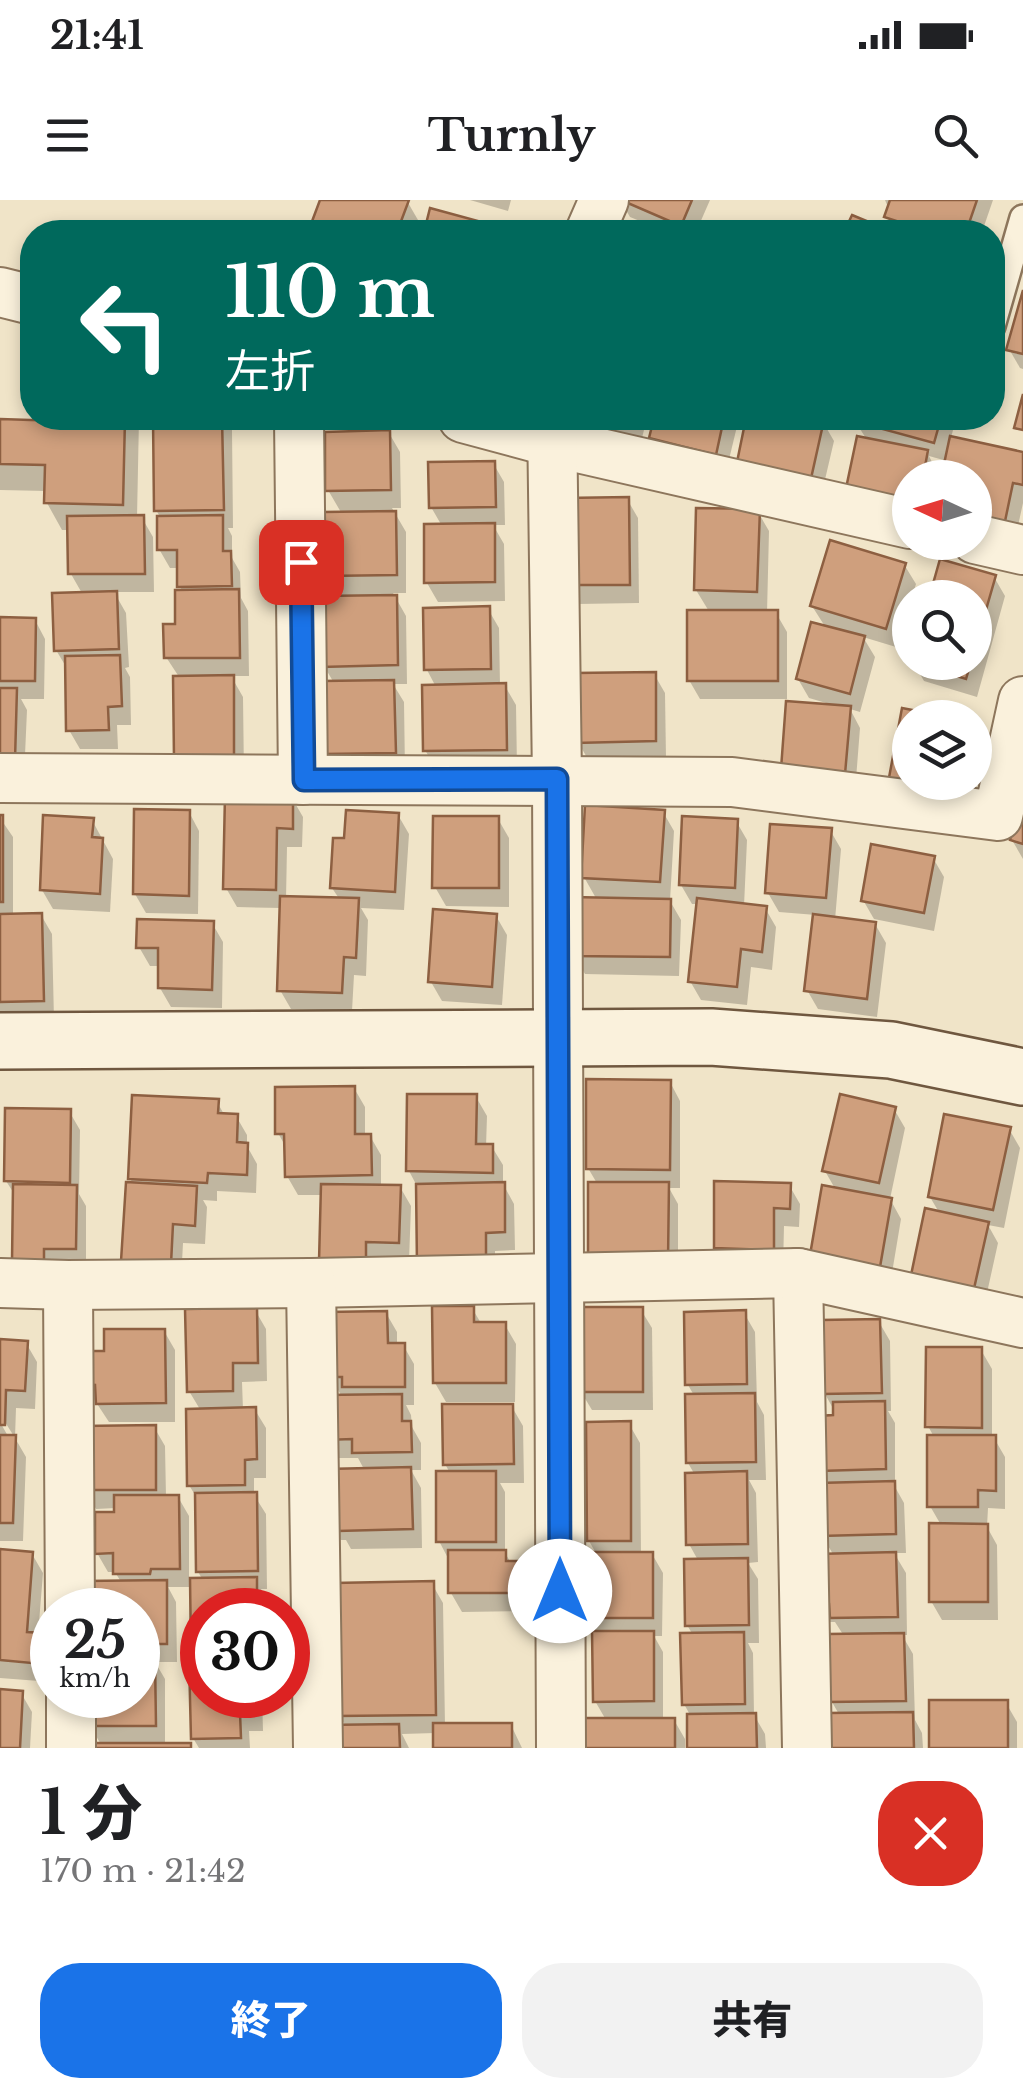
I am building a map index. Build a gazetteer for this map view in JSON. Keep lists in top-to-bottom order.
{
  "north": "left",
  "page": {
    "status": "21:41",
    "header": "Turnly",
    "turn": ["110 m", "左折"],
    "speed": "25 km/h",
    "limit": "30",
    "heading": ["1 分", "170 m · 21:42"],
    "buttons": ["終了", "共有"]
  }
}
